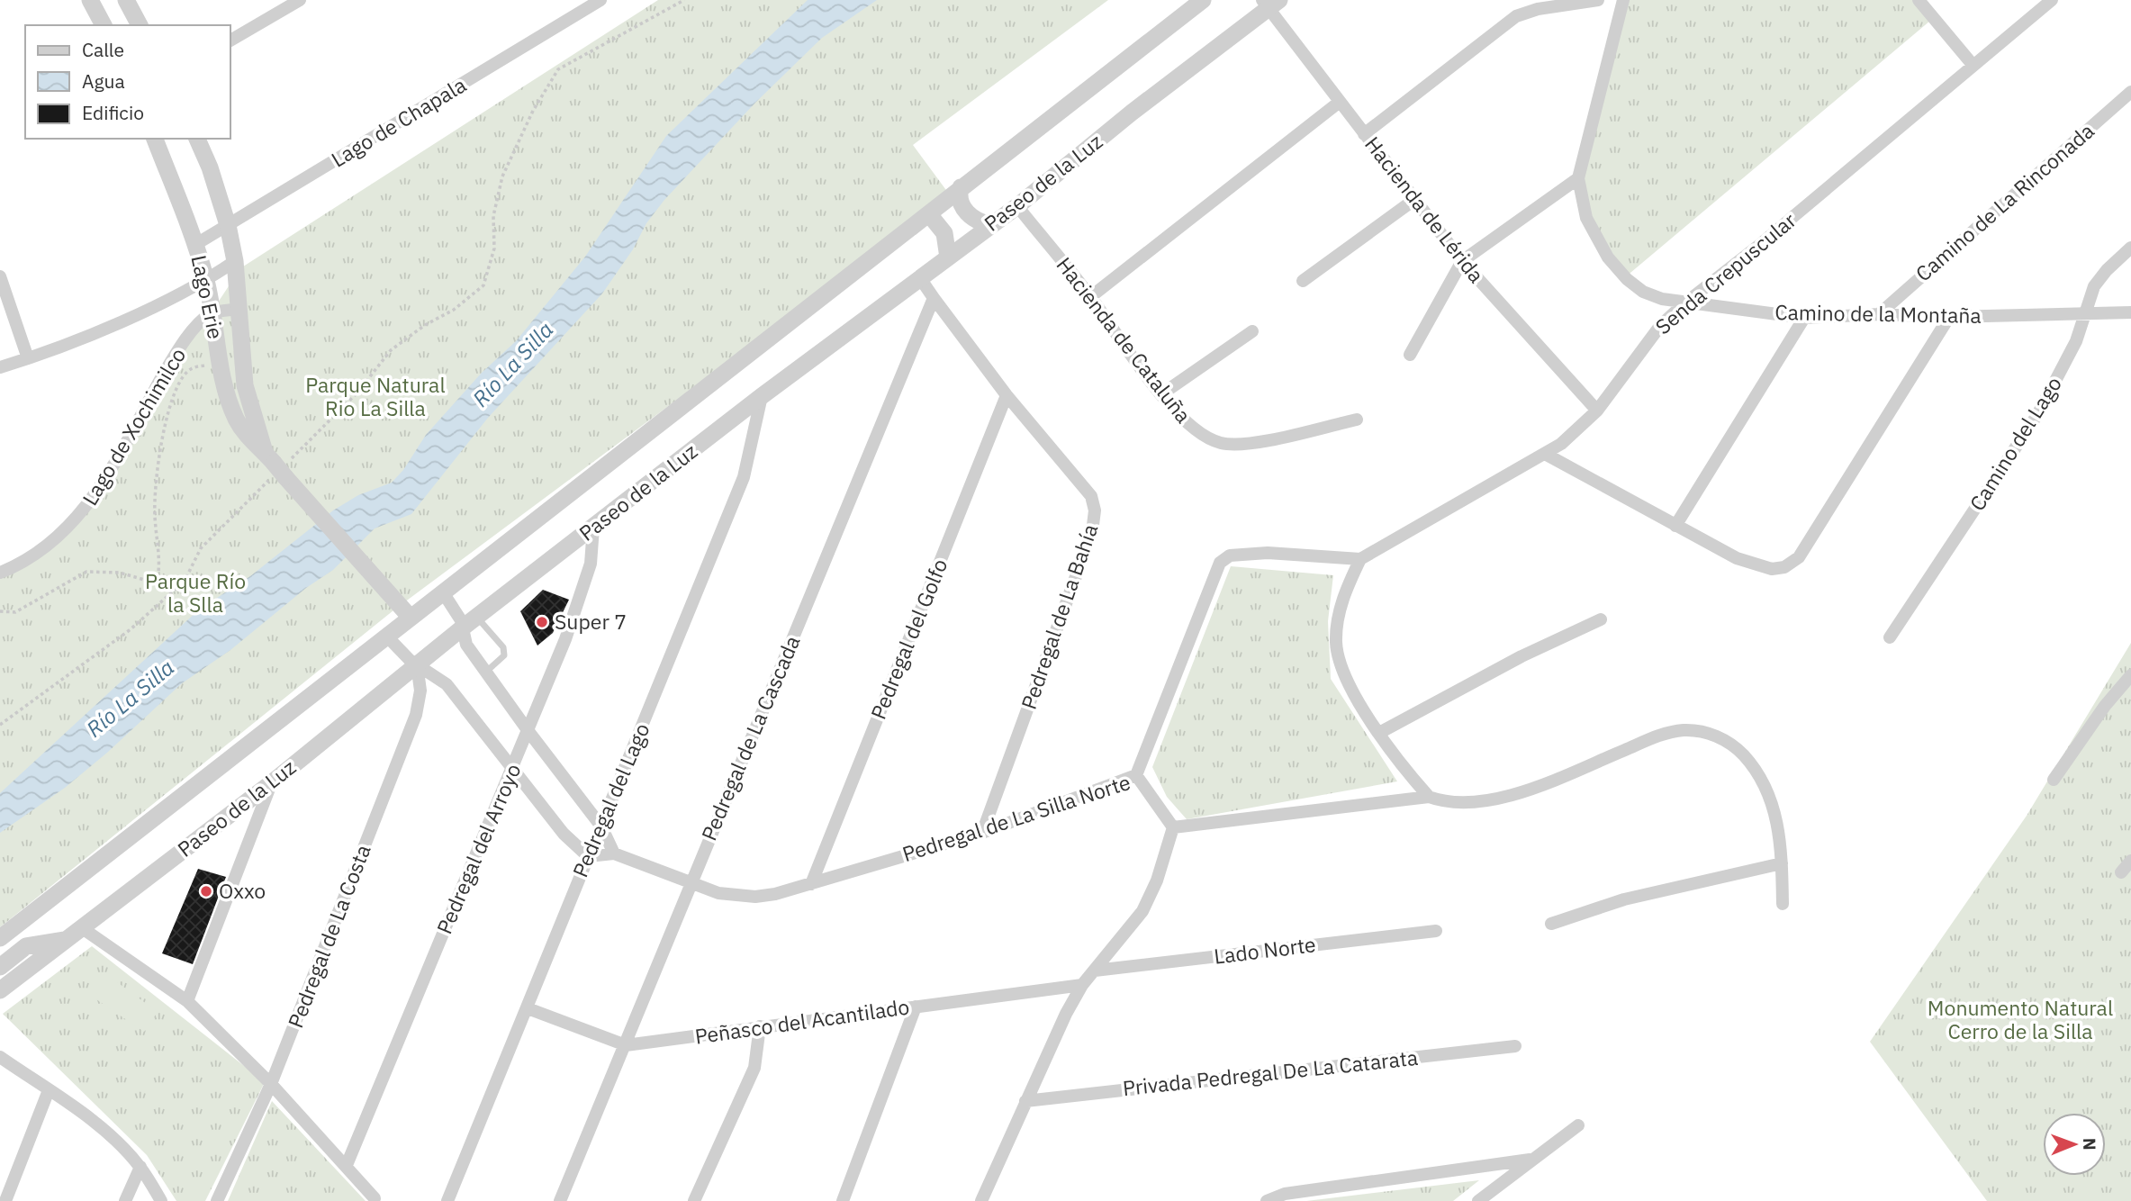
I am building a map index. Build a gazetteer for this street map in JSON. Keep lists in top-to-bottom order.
{
  "streets": {
    "street": [
      "Lago de Chapala",
      "Paseo de la Luz",
      "Camino de La Rinconada",
      "Hacienda de Lérida",
      "Senda Crepuscular",
      "Lago Erie",
      "Camino de la Montaña",
      "Hacienda de Cataluña",
      "Lago de Xochimilco",
      "Camino del Lago",
      "Pedregal de La Bahía",
      "Pedregal del Golfo",
      "Pedregal de La Cascada",
      "Pedregal del Lago",
      "Pedregal de La Silla Norte",
      "Pedregal del Arroyo",
      "Pedregal de La Costa",
      "Lado Norte",
      "Peñasco del Acantilado",
      "Privada Pedregal De La Catarata"
    ]
  },
  "crossings": [
    ["Lago de Chapala", "Lago Erie"],
    ["Paseo de la Luz", "Hacienda de Lérida"],
    ["Paseo de la Luz", "Hacienda de Cataluña"],
    ["Paseo de la Luz", "Pedregal del Lago"],
    ["Paseo de la Luz", "Pedregal del Arroyo"],
    ["Paseo de la Luz", "Pedregal de La Costa"],
    ["Camino de La Rinconada", "Camino de la Montaña"],
    ["Hacienda de Lérida", "Senda Crepuscular"],
    ["Senda Crepuscular", "Camino de la Montaña"],
    ["Lago Erie", "Lago de Xochimilco"],
    ["Camino de la Montaña", "Camino del Lago"],
    ["Pedregal de La Bahía", "Pedregal del Golfo"],
    ["Pedregal de La Bahía", "Pedregal de La Cascada"],
    ["Pedregal de La Bahía", "Pedregal de La Silla Norte"],
    ["Pedregal del Golfo", "Pedregal de La Silla Norte"],
    ["Pedregal de La Cascada", "Pedregal de La Silla Norte"],
    ["Pedregal de La Cascada", "Peñasco del Acantilado"],
    ["Pedregal del Lago", "Pedregal de La Silla Norte"],
    ["Pedregal del Lago", "Peñasco del Acantilado"]
  ],
  "water": ["Río La Silla"],
  "parks": ["Parque Natural Rio La Silla", "Parque Río la Slla", "Monumento Natural Cerro de la Silla"],
  "places": ["Super 7", "Oxxo"],
  "legend": ["Calle", "Agua", "Edificio"],
  "north": "right"
}
